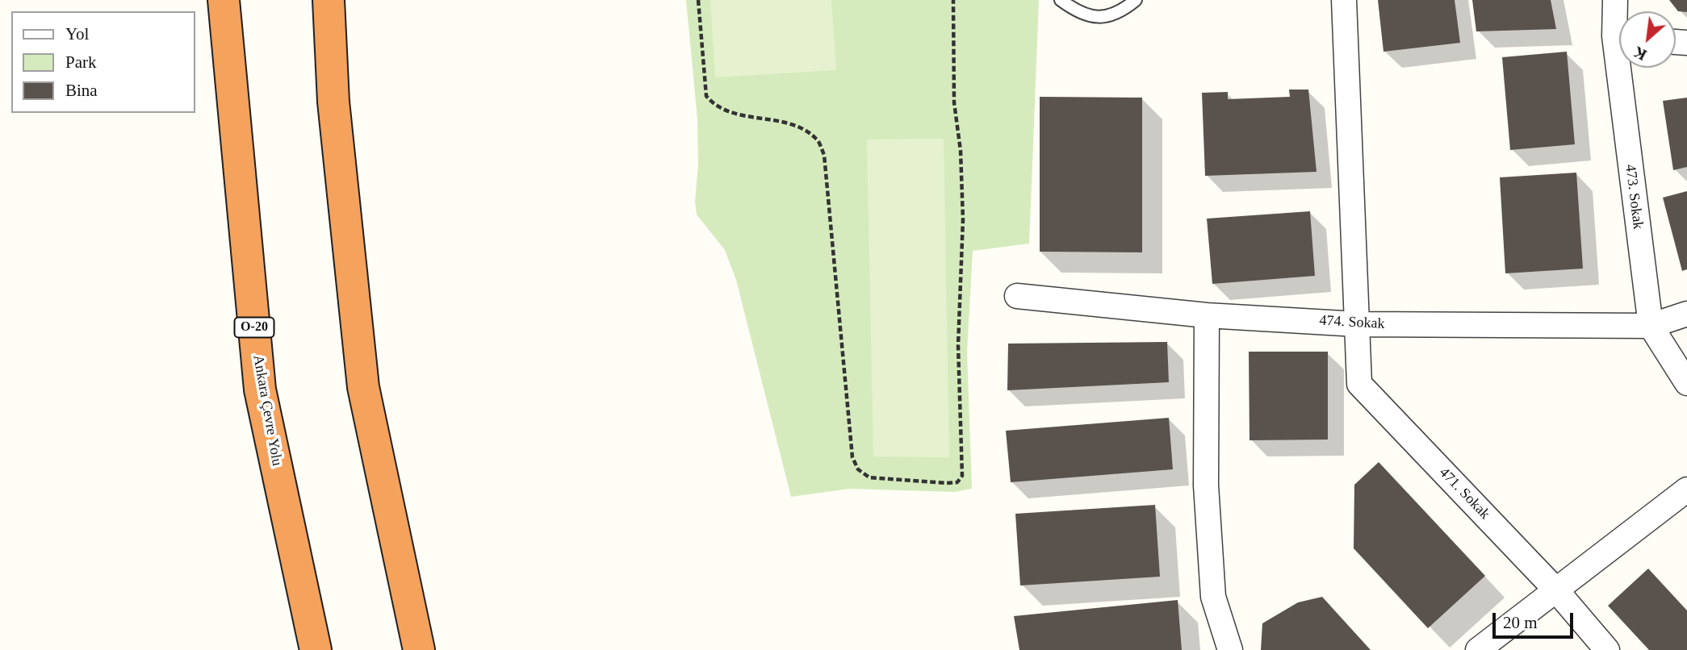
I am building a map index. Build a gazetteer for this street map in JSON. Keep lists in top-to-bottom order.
{
  "streets": {
    "highway": ["O-20", "Ankara Çevre Yolu"],
    "street": ["473. Sokak", "474. Sokak", "471. Sokak"]
  },
  "crossings": [
    ["473. Sokak", "474. Sokak"],
    ["474. Sokak", "471. Sokak"]
  ],
  "legend": ["Yol", "Park", "Bina"],
  "scale_bar": "20 m",
  "north": "bottom left"
}
